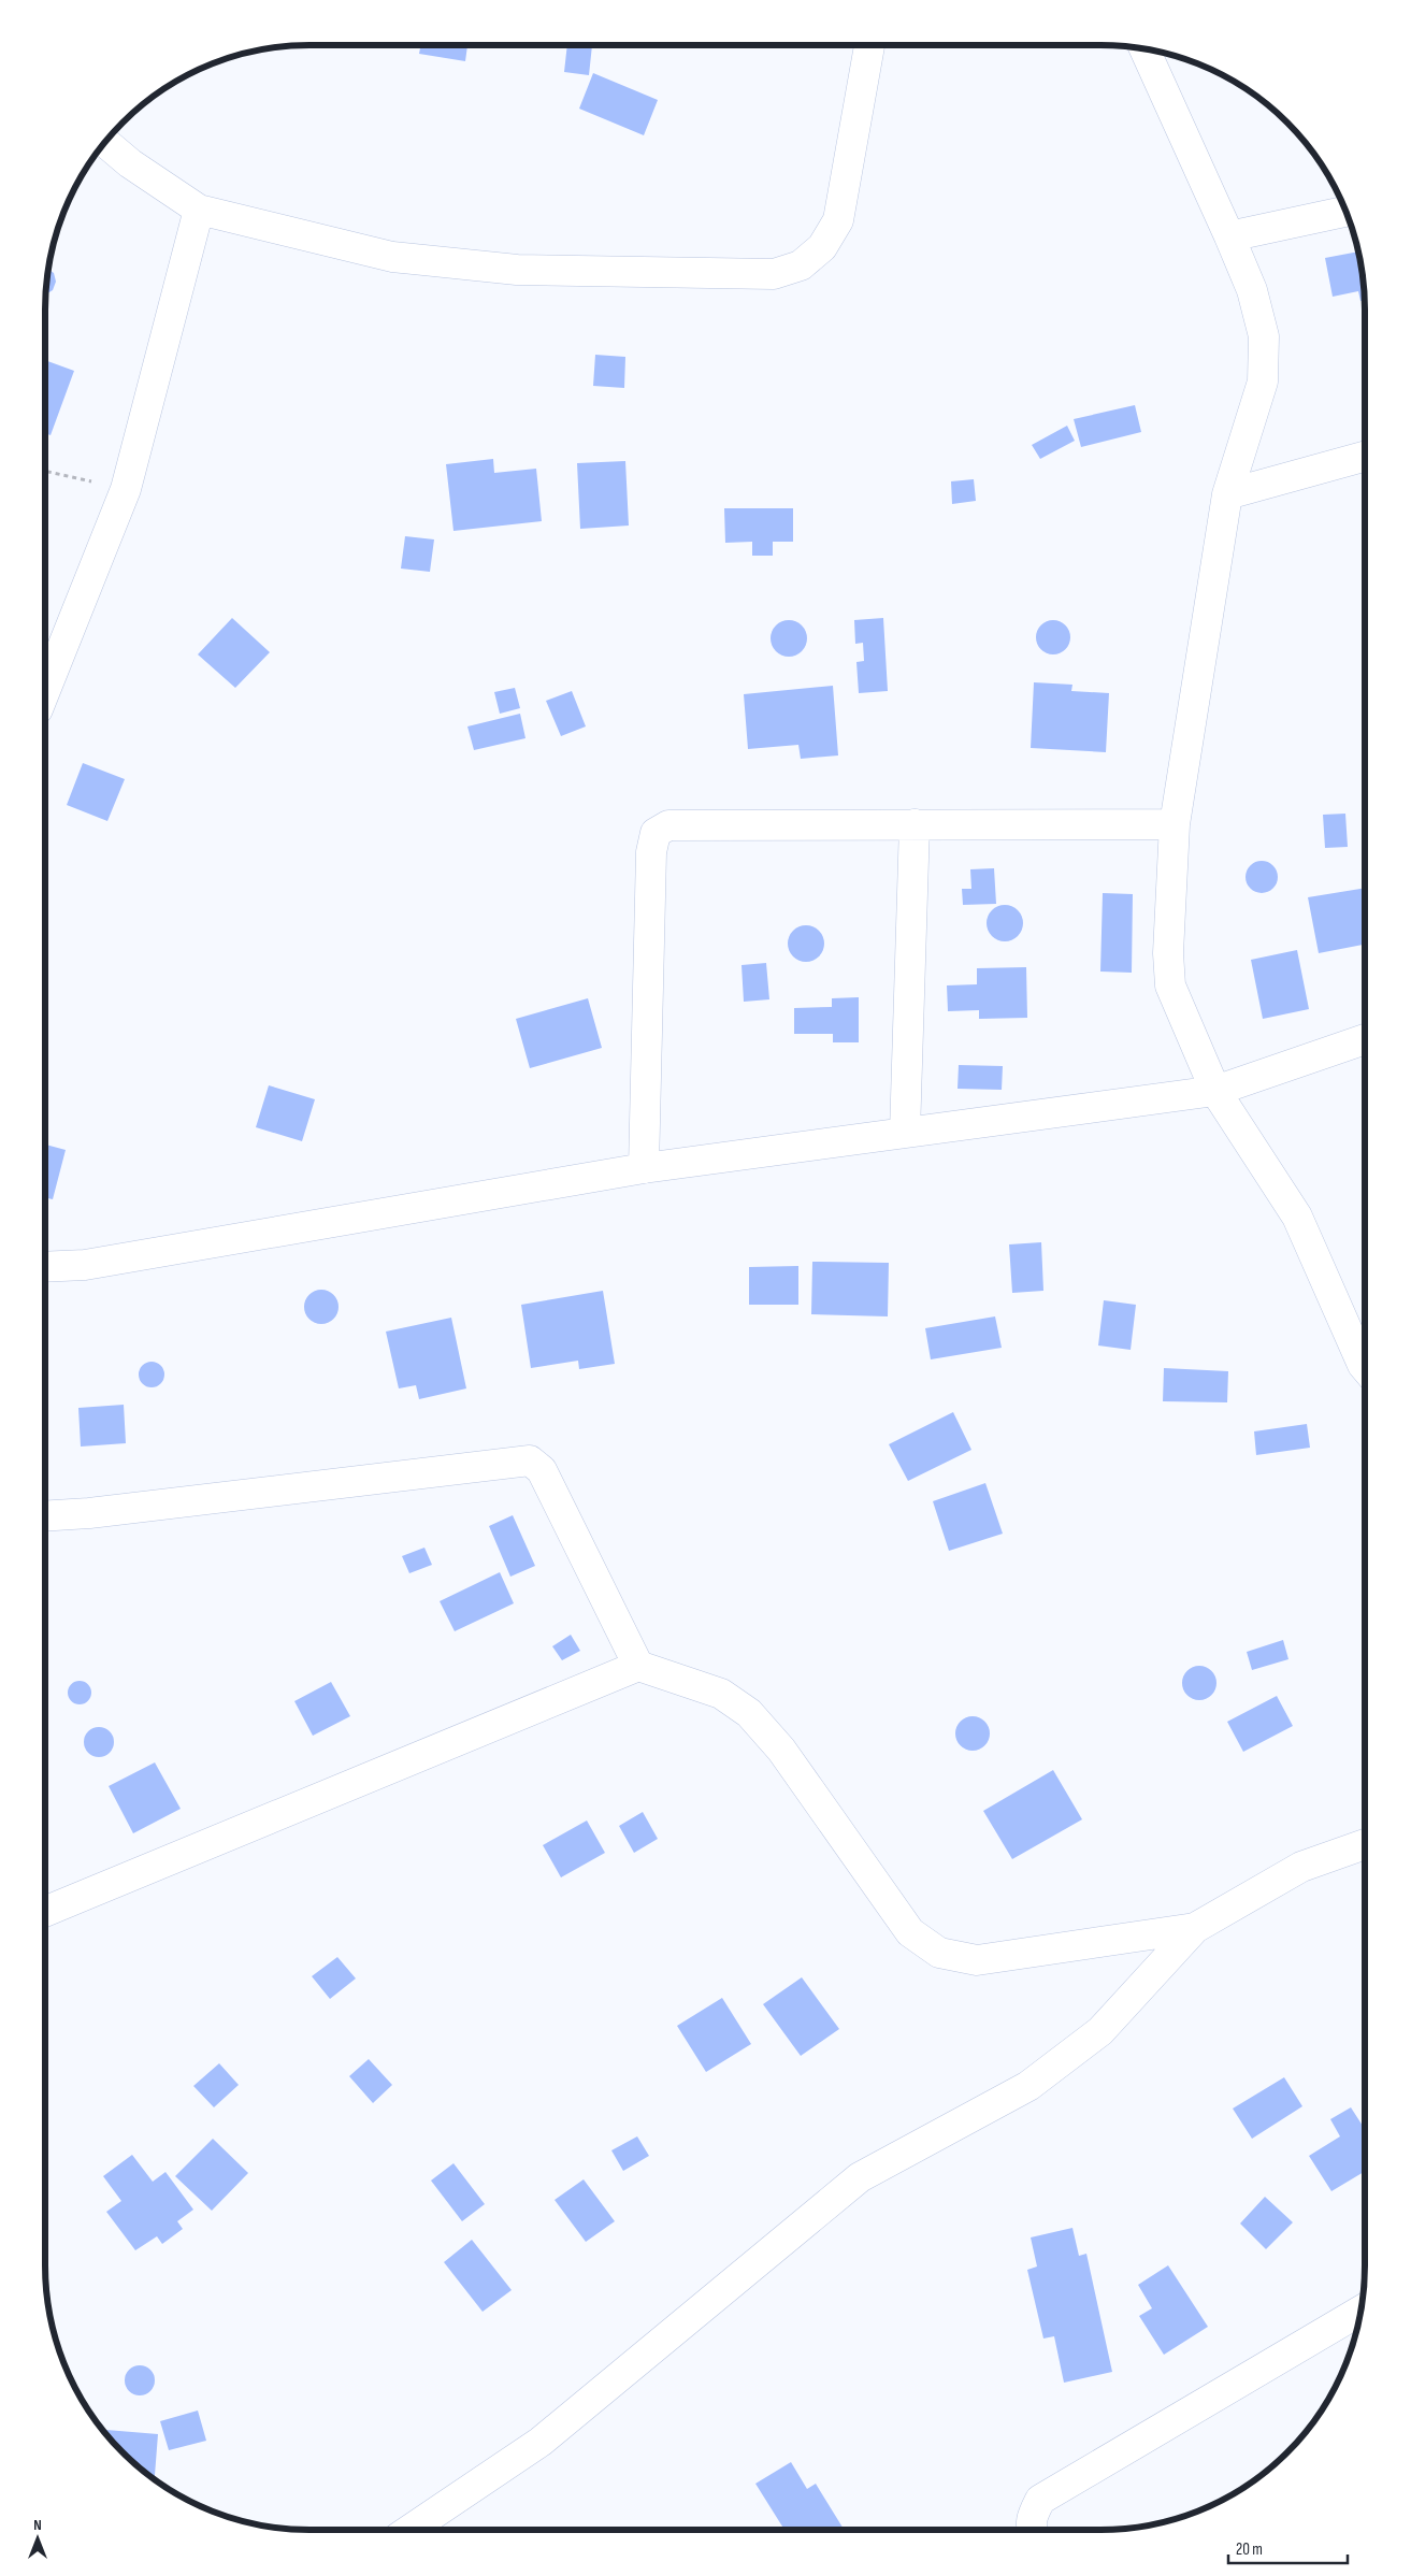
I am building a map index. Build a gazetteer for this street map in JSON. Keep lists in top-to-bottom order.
{
  "scale_bar": "20 m",
  "north": "top"
}
